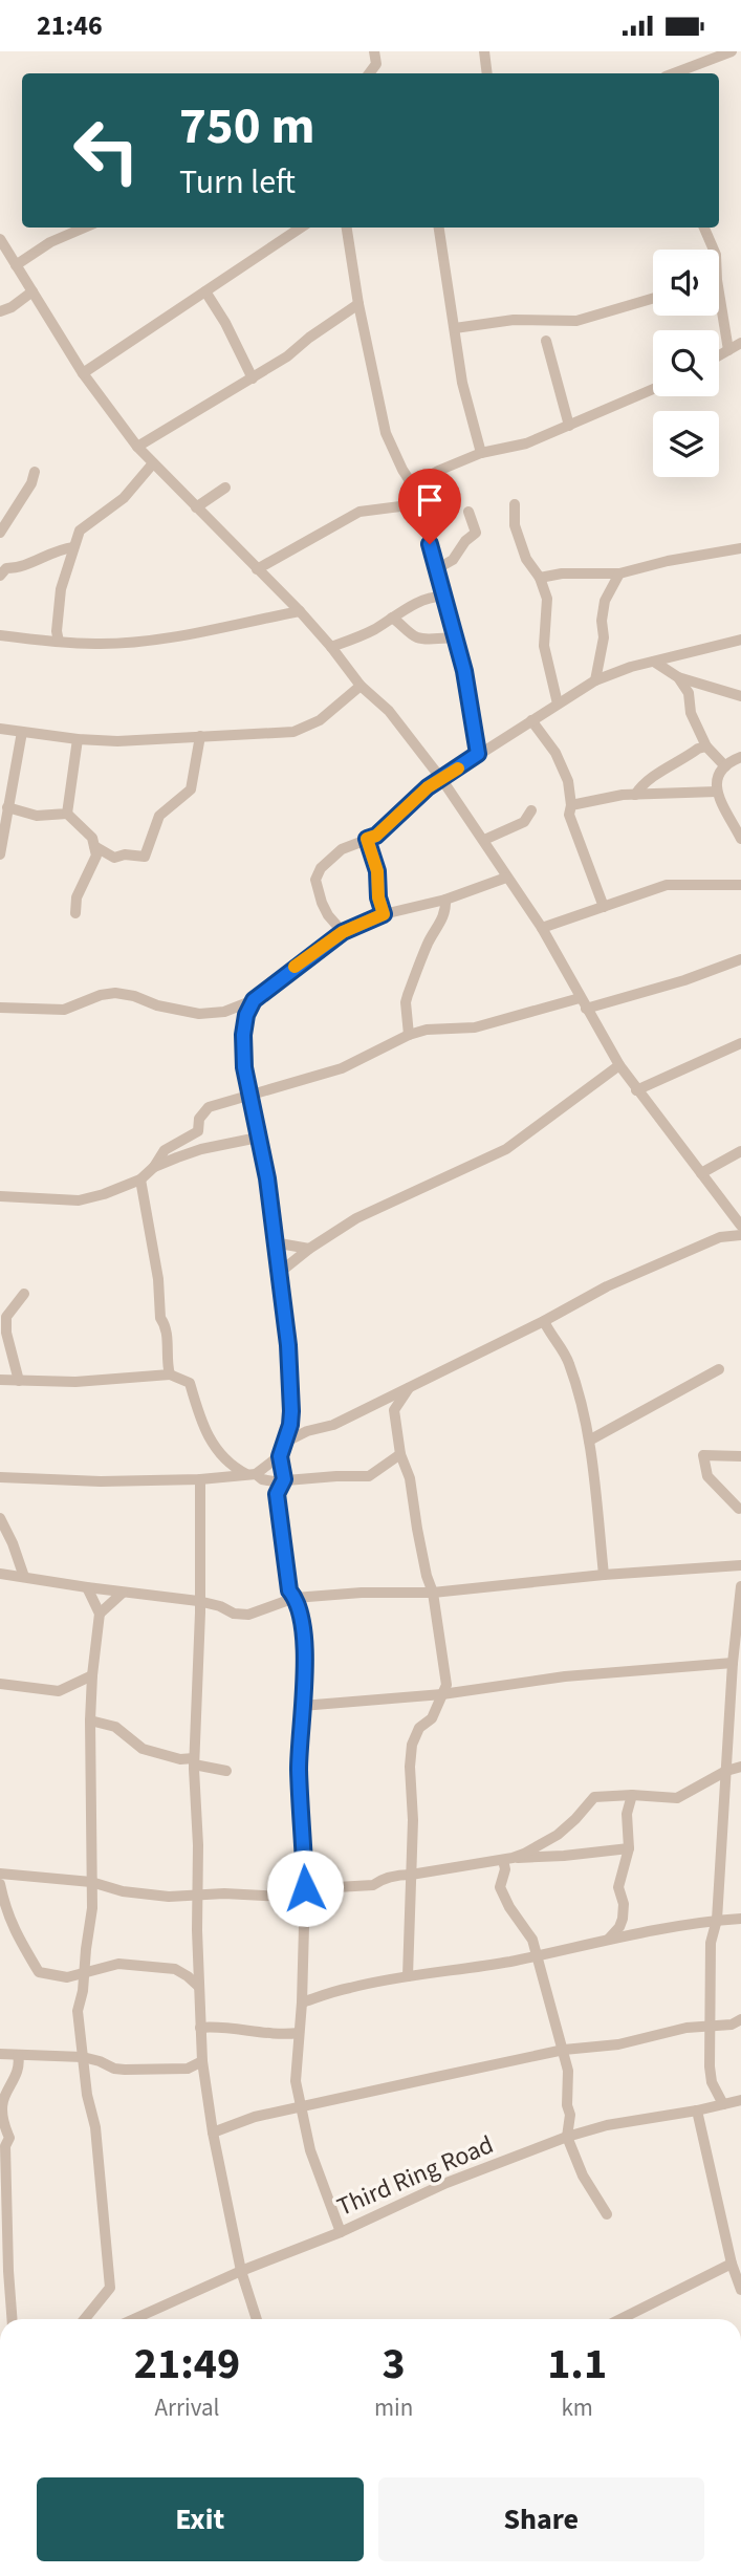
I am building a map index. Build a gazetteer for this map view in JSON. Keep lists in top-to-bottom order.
{
  "streets": {
    "street": ["Third Ring Road"]
  },
  "page": {
    "status": "21:46",
    "turn": ["750 m", "Turn left"],
    "eta": [
      "21:49",
      "Arrival",
      "3",
      "min",
      "1.1",
      "km"
    ],
    "buttons": ["Exit", "Share"]
  }
}
